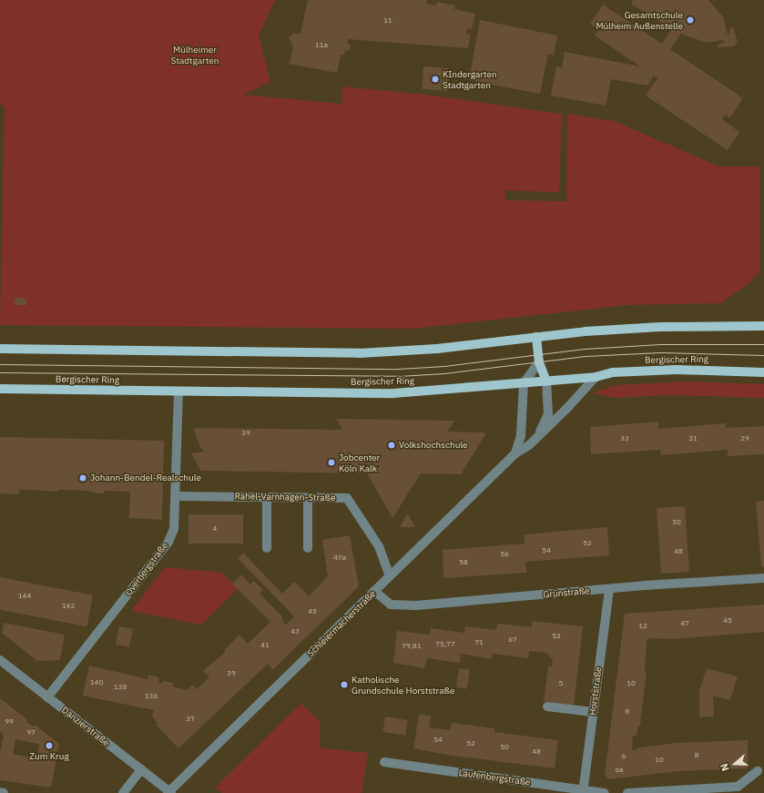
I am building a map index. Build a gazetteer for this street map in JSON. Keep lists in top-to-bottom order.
{
  "streets": {
    "main road": ["Bergischer Ring"],
    "street": [
      "Rahel-Varnhagen-Straße",
      "Overbergstraße",
      "Grünstraße",
      "Schleiermacherstraße",
      "Horststraße",
      "Danzierstraße",
      "Laufenbergstraße"
    ]
  },
  "crossings": [
    ["Bergischer Ring", "Overbergstraße"],
    ["Bergischer Ring", "Schleiermacherstraße"],
    ["Rahel-Varnhagen-Straße", "Overbergstraße"],
    ["Rahel-Varnhagen-Straße", "Schleiermacherstraße"],
    ["Overbergstraße", "Danzierstraße"],
    ["Grünstraße", "Schleiermacherstraße"],
    ["Grünstraße", "Horststraße"],
    ["Schleiermacherstraße", "Danzierstraße"],
    ["Horststraße", "Laufenbergstraße"]
  ],
  "parks": ["Mülheimer Stadtgarten"],
  "places": [
    "Gesamtschule Mülheim Außenstelle",
    "KIndergarten Stadtgarten",
    "Volkshochschule",
    "Jobcenter Köln Kalk",
    "Johann-Bendel-Realschule",
    "Katholische Grundschule Horststraße",
    "Zum Krug"
  ],
  "house_numbers": [
    "11",
    "11a",
    "39",
    "33",
    "31",
    "29",
    "50",
    "4",
    "52",
    "54",
    "48",
    "56",
    "47a",
    "58",
    "144",
    "142",
    "45",
    "45",
    "47",
    "12",
    "43",
    "53",
    "67",
    "71",
    "75,77",
    "41",
    "79,81",
    "39",
    "140",
    "5",
    "10",
    "138",
    "136",
    "8",
    "37",
    "99",
    "97",
    "54",
    "52",
    "50",
    "48",
    "8",
    "6",
    "10",
    "6a"
  ],
  "north": "left"
}
